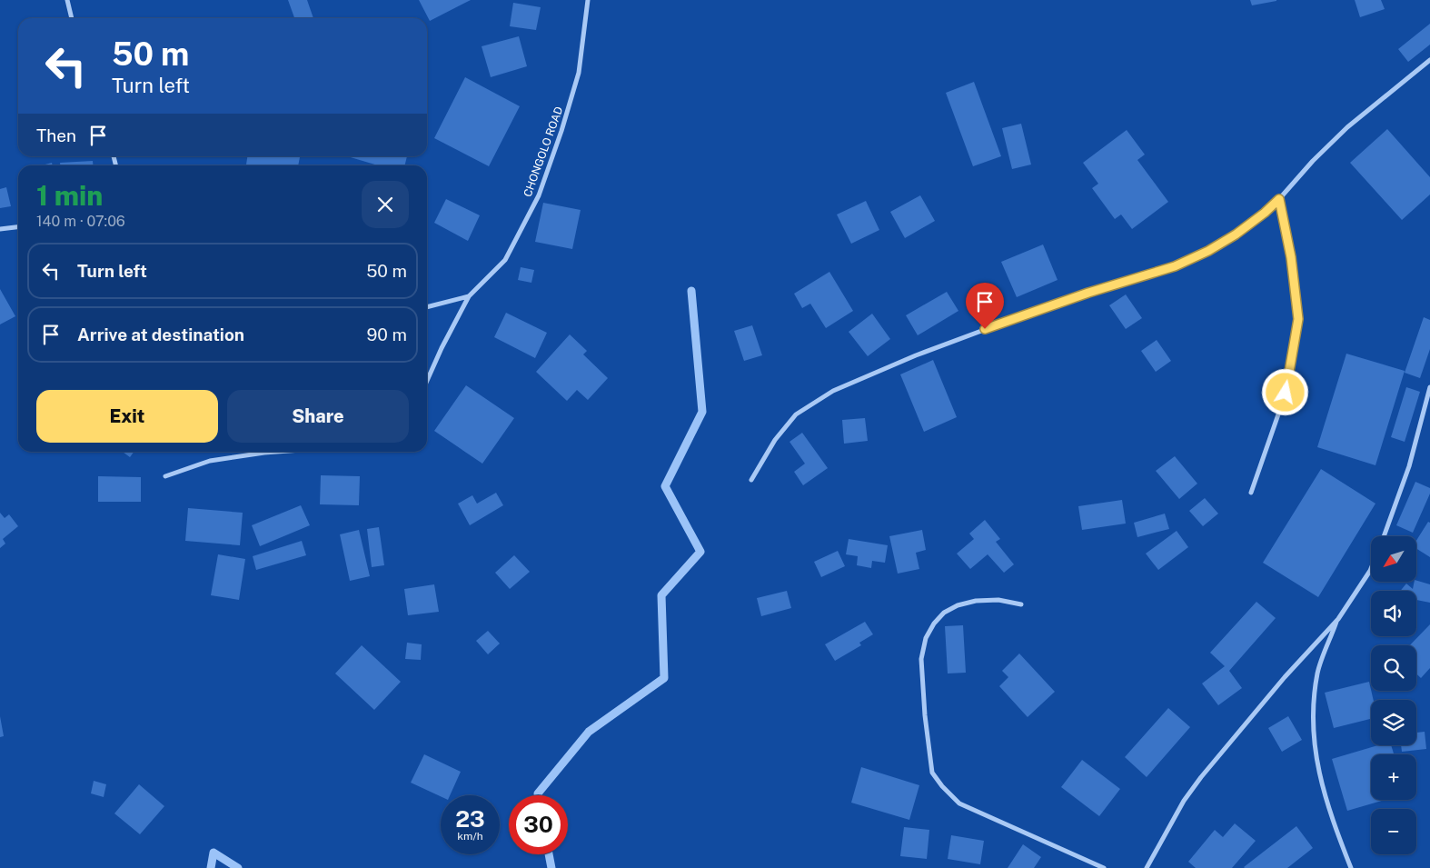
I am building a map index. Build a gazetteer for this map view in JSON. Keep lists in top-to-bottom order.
{
  "streets": {
    "street": ["CHONGOLO ROAD"]
  },
  "north": "bottom left",
  "page": {
    "turn": ["50 m", "Turn left"],
    "then": "Then",
    "heading": ["1 min", "140 m · 07:06"],
    "list": [
      {
        "name": "Turn left",
        "value": "50 m"
      },
      {
        "name": "Arrive at destination",
        "value": "90 m"
      }
    ],
    "buttons": ["Exit", "Share"],
    "map_buttons": ["+", "−"],
    "speed": "23 km/h",
    "limit": "30"
  }
}
